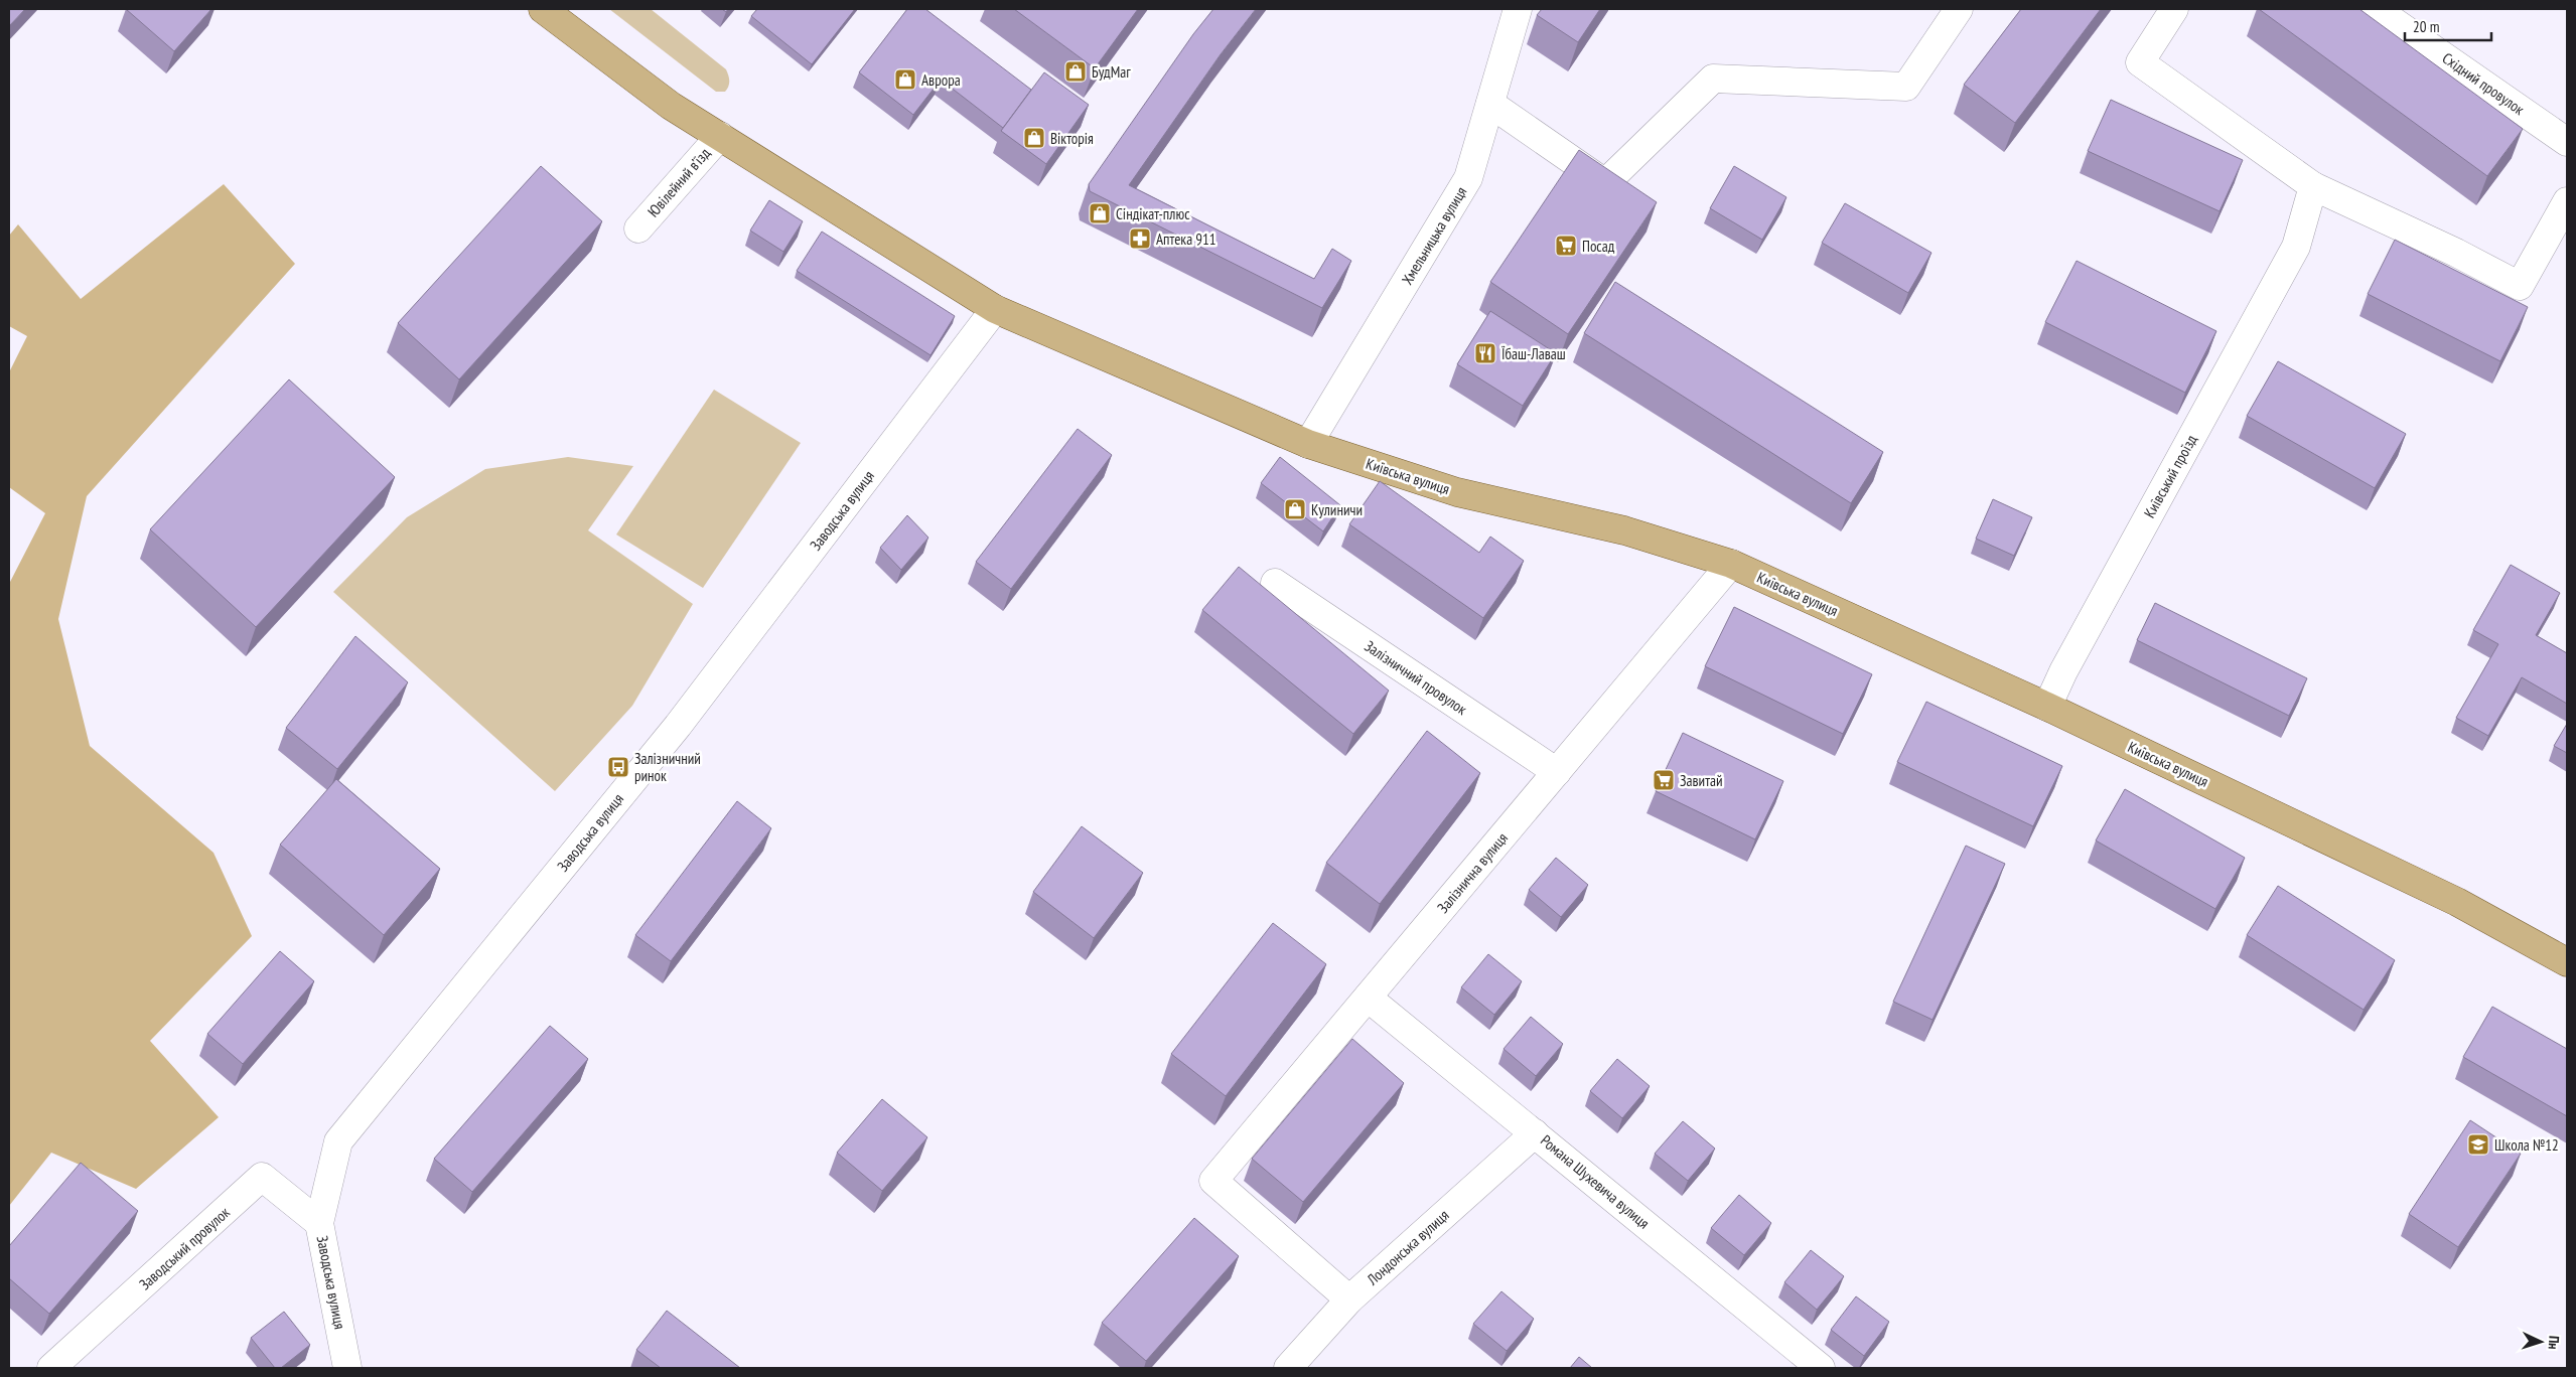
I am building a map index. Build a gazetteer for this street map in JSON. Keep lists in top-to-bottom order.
{
  "streets": {
    "main road": ["Київська вулиця"],
    "street": [
      "Східний провулок",
      "Ювілейний в’їзд",
      "Хмельницька вулиця",
      "Київський проїзд",
      "Заводська вулиця",
      "Залізничний провулок",
      "Залізнична вулиця",
      "Романа Шухевича вулиця",
      "Лондонська вулиця",
      "Заводський провулок"
    ]
  },
  "crossings": [
    ["Ювілейний в’їзд", "Київська вулиця"],
    ["Хмельницька вулиця", "Київська вулиця"],
    ["Київська вулиця", "Київський проїзд"],
    ["Київська вулиця", "Заводська вулиця"],
    ["Київська вулиця", "Залізнична вулиця"],
    ["Заводська вулиця", "Заводський провулок"],
    ["Залізничний провулок", "Залізнична вулиця"],
    ["Залізнична вулиця", "Романа Шухевича вулиця"],
    ["Залізнична вулиця", "Лондонська вулиця"],
    ["Романа Шухевича вулиця", "Лондонська вулиця"]
  ],
  "places": {
    "shop": [
      "БудМаг",
      "Аврора",
      "Вікторія",
      "Сіндікат-плюс",
      "Кулиничи"
    ],
    "pharmacy": ["Аптека 911"],
    "supermarket": ["Посад", "Завитай"],
    "restaurant": ["Їбаш-Лаваш"],
    "bus stop": ["Залізничний ринок"],
    "school or university": ["Школа №12"]
  },
  "scale_bar": "20 m",
  "north": "right"
}
